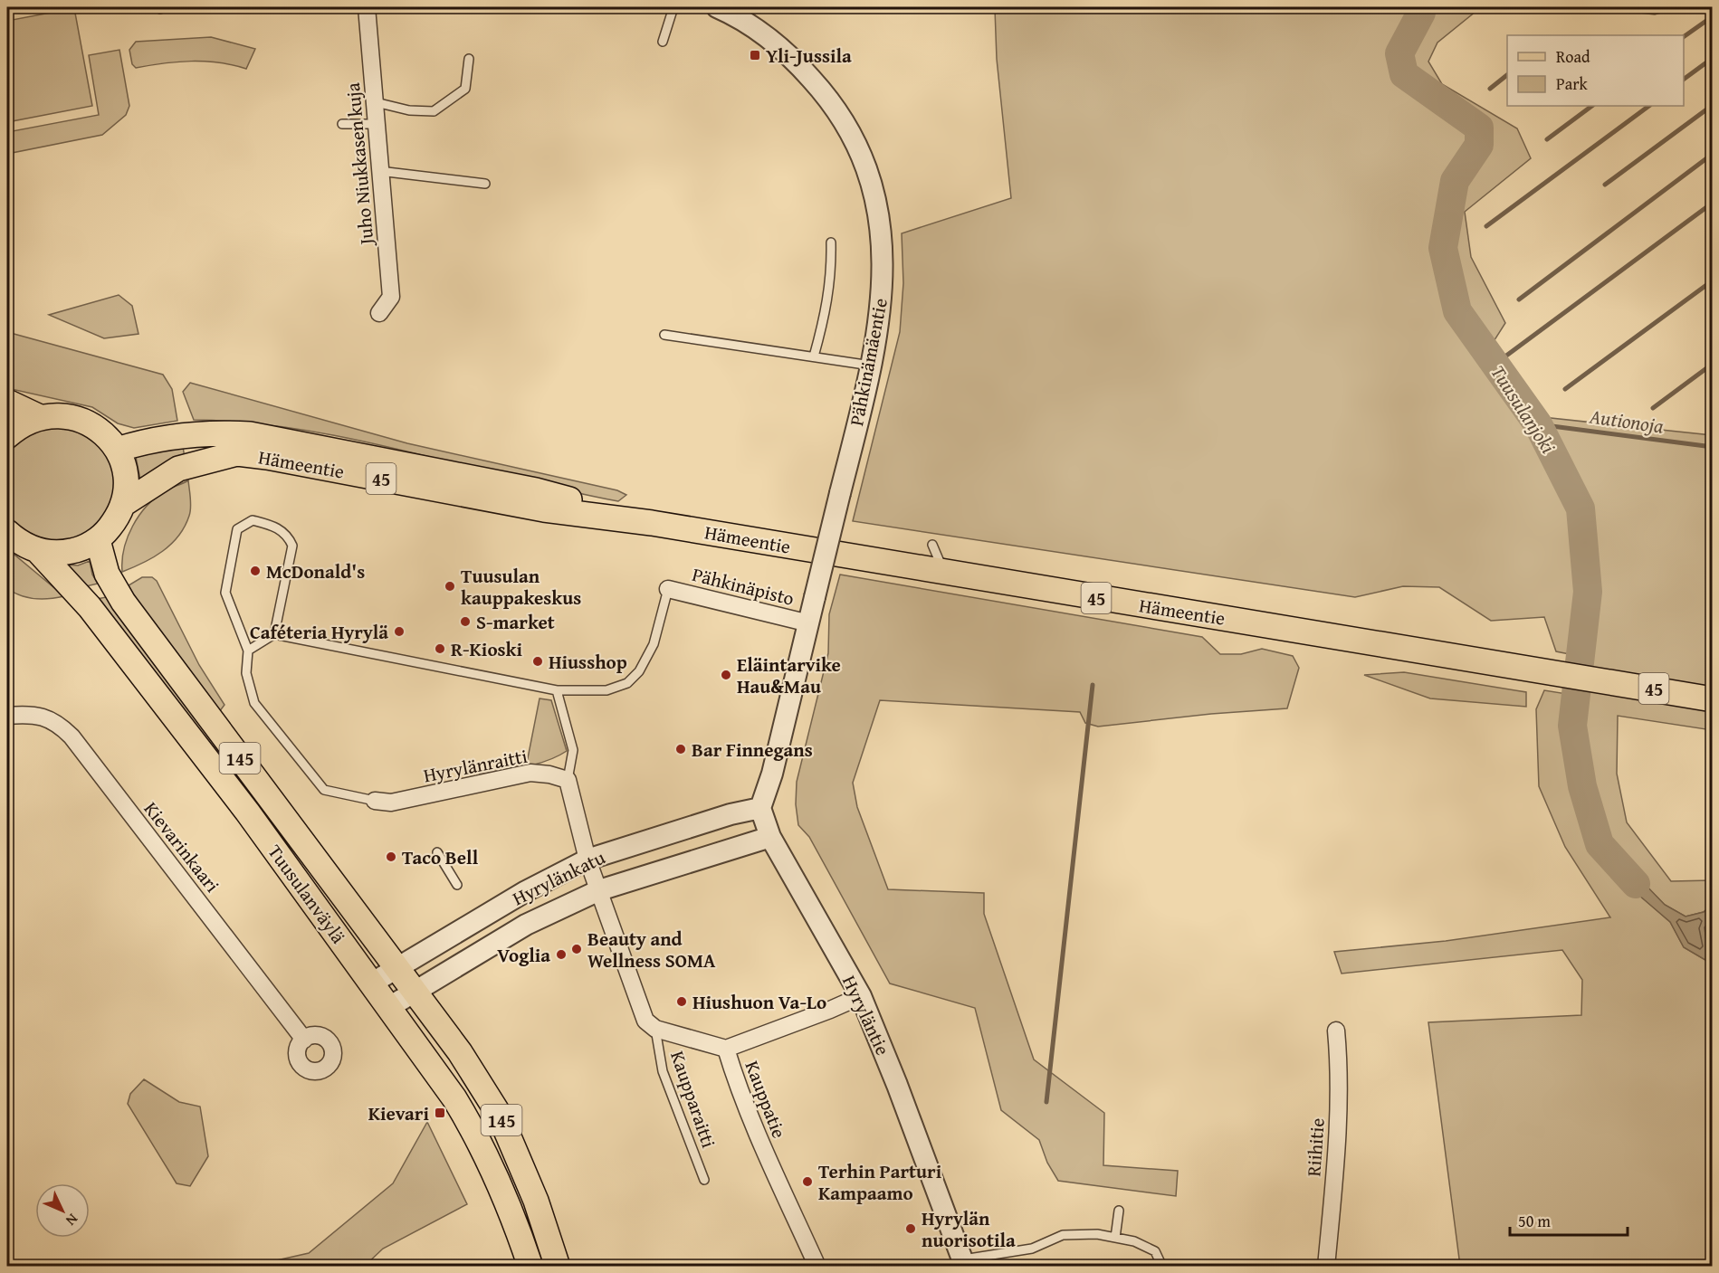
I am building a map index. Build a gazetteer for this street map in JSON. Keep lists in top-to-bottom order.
{
  "streets": {
    "main road": [
      "Hämeentie",
      "45",
      "145",
      "Tuusulanväylä"
    ],
    "street": [
      "Juho Niukkasen kuja",
      "Pähkinämäentie",
      "Pähkinäpisto",
      "Hyrylänraitti",
      "Kievarinkaari",
      "Hyrylänkatu",
      "Hyryläntie",
      "Kauppatie",
      "Riihitie"
    ],
    "lane": ["Kaupparaitti"]
  },
  "crossings": [
    ["Pähkinämäentie", "Pähkinäpisto"],
    ["Pähkinämäentie", "Hyrylänkatu"],
    ["Pähkinämäentie", "Hyryläntie"],
    ["Hämeentie", "45"],
    ["45", "Tuusulanväylä"],
    ["Hyrylänkatu", "Tuusulanväylä"],
    ["Hyrylänkatu", "Hyryläntie"],
    ["Hyryläntie", "Kauppatie"]
  ],
  "water": ["Tuusulanjoki", "Autionoja"],
  "places": {
    "transit": ["Yli-Jussila", "Kievari"],
    "other": [
      "McDonald's",
      "Tuusulan kauppakeskus",
      "S-market",
      "Caféteria Hyrylä",
      "R-Kioski",
      "Hiusshop",
      "Eläintarvike Hau&Mau",
      "Bar Finnegans",
      "Taco Bell",
      "Beauty and Wellness SOMA",
      "Voglia",
      "Hiushuon Va-Lo",
      "Terhin Parturi Kampaamo",
      "Hyrylän nuorisotila"
    ]
  },
  "legend": ["Road", "Park"],
  "scale_bar": "50 m",
  "north": "bottom right"
}
